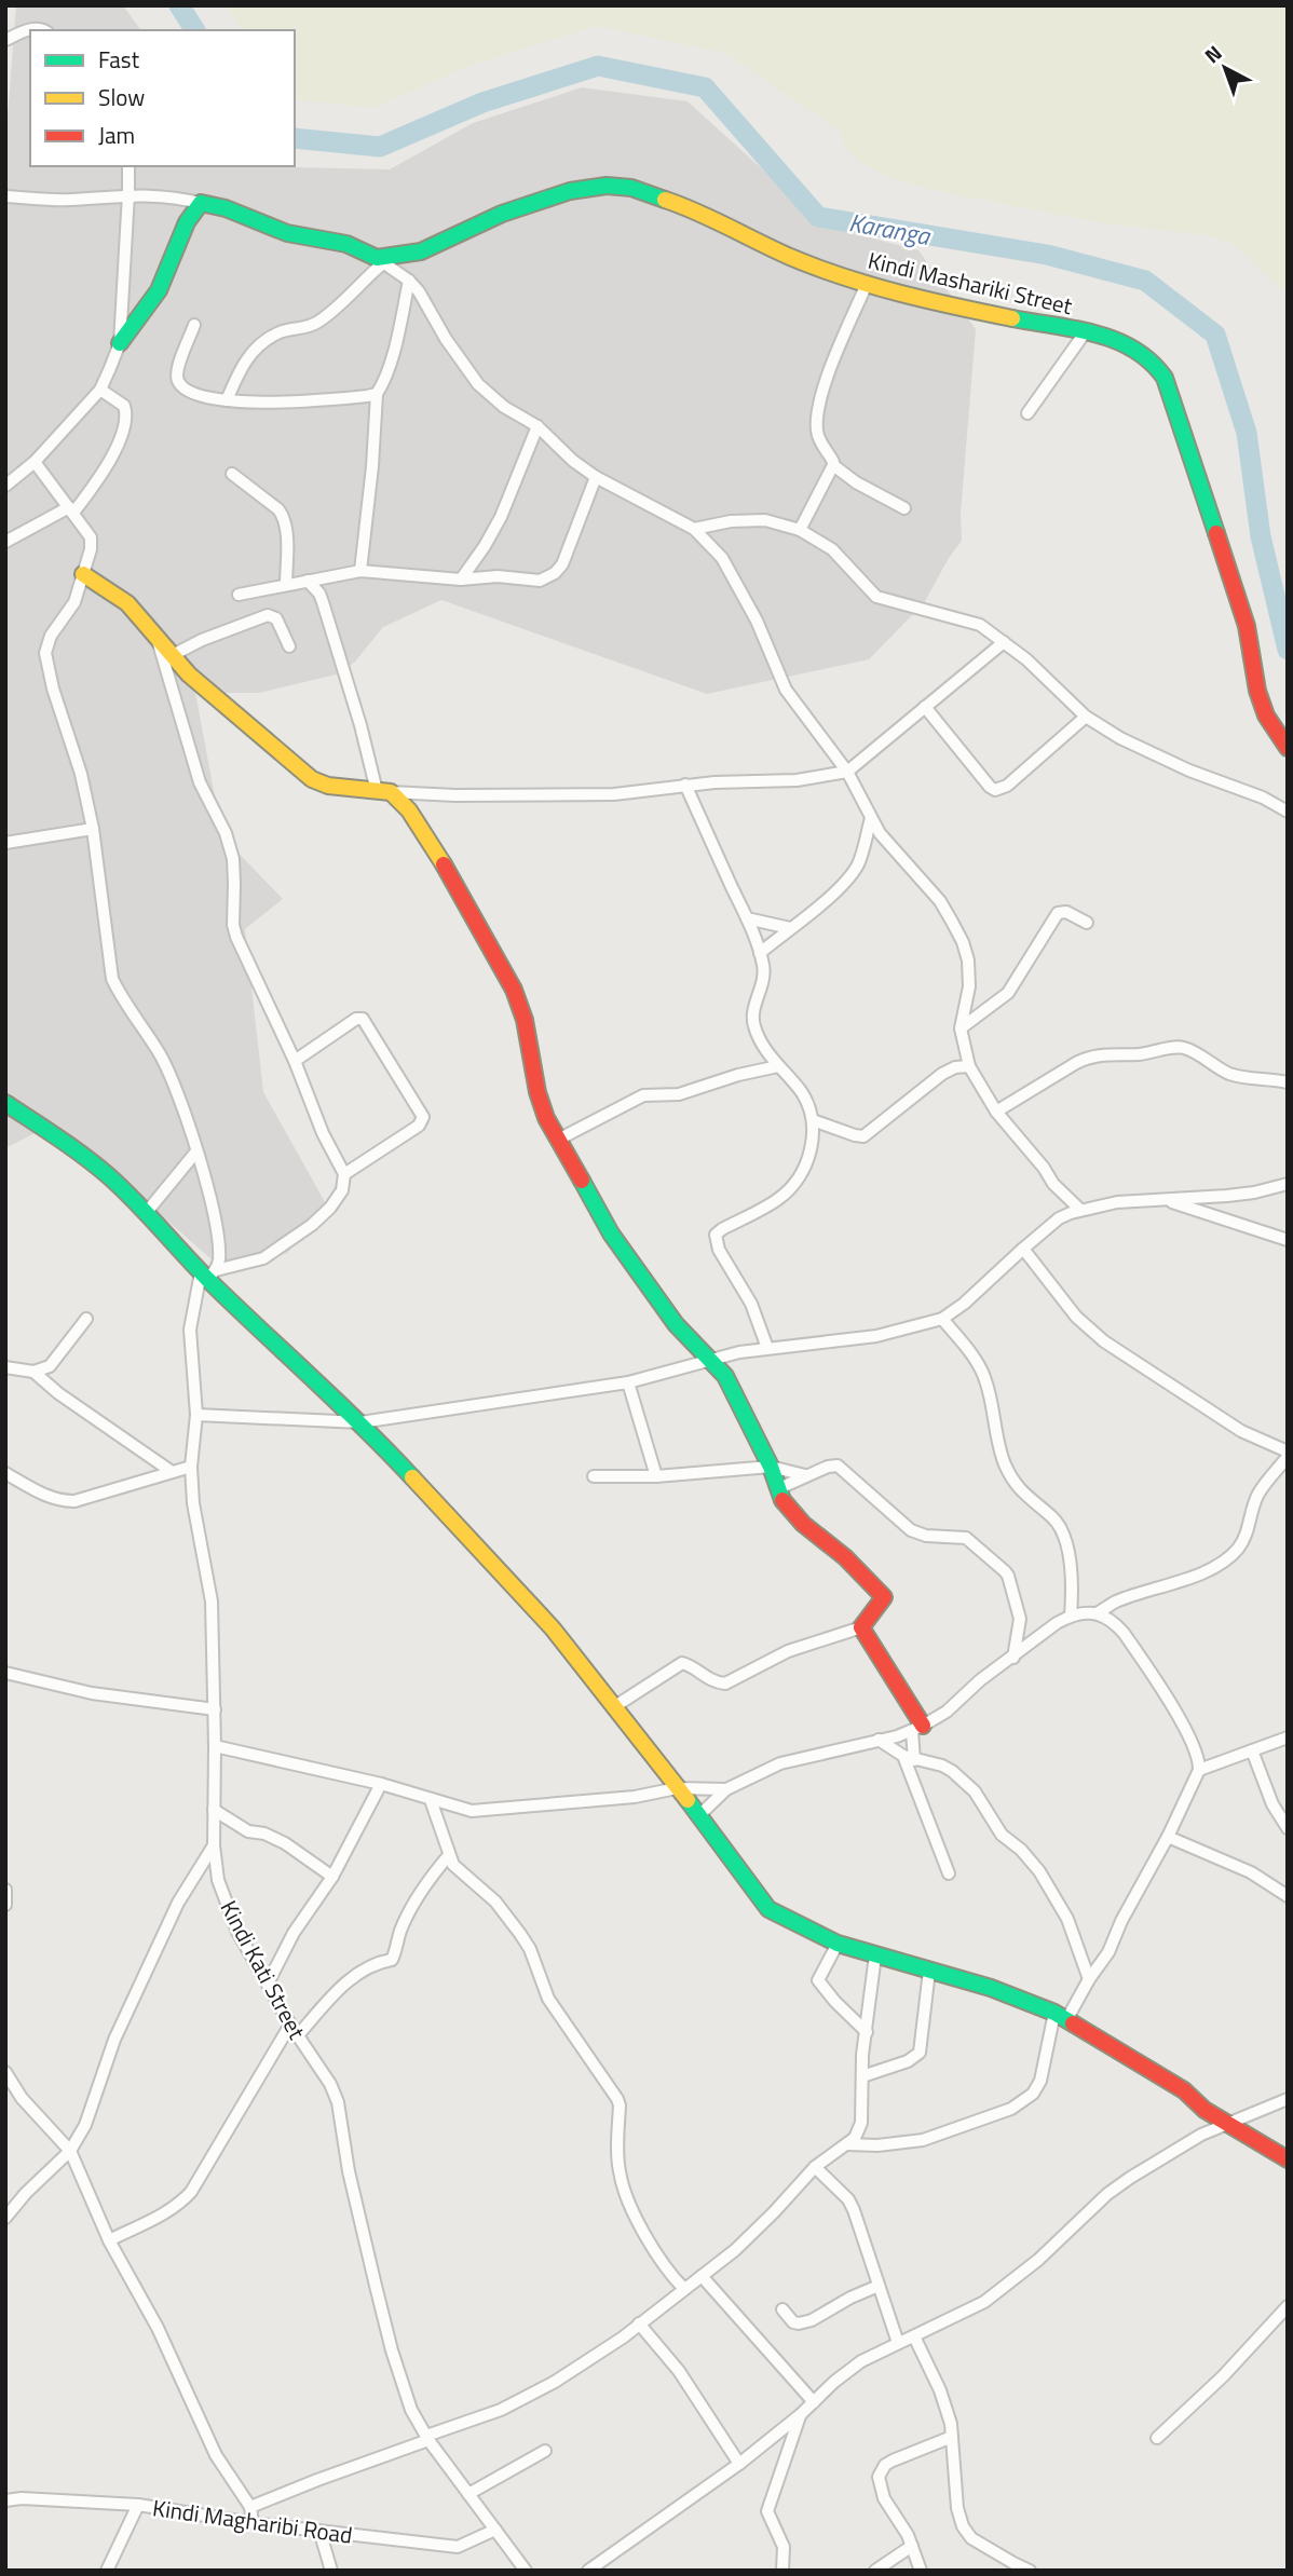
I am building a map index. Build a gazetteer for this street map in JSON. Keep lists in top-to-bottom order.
{
  "streets": {
    "street": ["Kindi Mashariki Street", "Kindi Kati Street", "Kindi Magharibi Road"]
  },
  "crossings": [
    ["Kindi Kati Street", "Kindi Magharibi Road"]
  ],
  "water": ["Karanga"],
  "legend": ["Fast", "Slow", "Jam"],
  "north": "top left"
}
